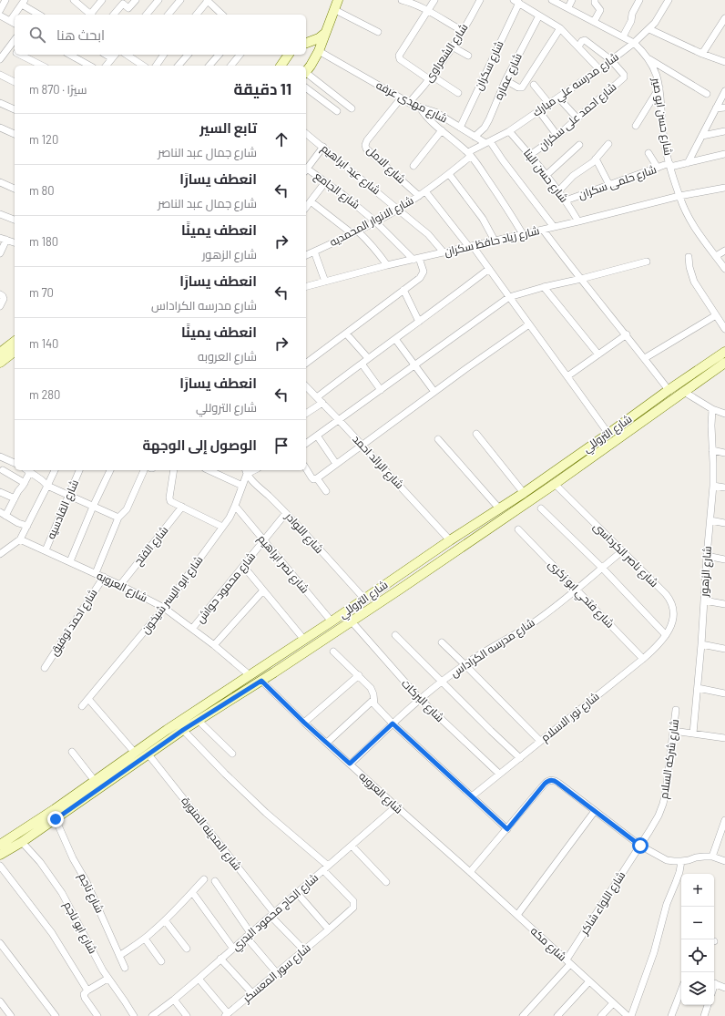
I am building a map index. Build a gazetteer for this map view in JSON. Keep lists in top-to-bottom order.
{
  "streets": {
    "street": [
      "شارع الشعراوى",
      "شارع سكران",
      "شارع عماره",
      "شارع مدرسه علي مبارك",
      "شارع مهدى عرفه",
      "شارع احمد على سكران",
      "شارع حسن ابو صير",
      "شارع الامل",
      "شارع عيد ابراهيم",
      "شارع حسن البنا",
      "شارع حلمى سكران",
      "شارع الجامع",
      "شارع الانوار المحمديه",
      "شارع زياد حافظ سكران",
      "شارع التروللي",
      "شارع الرائد احمد",
      "شارع القادسيه",
      "شارع اللوادر",
      "شارع الفتح",
      "شارع ناصر الكرداسى",
      "شارع نصر ابراهيم",
      "شارع الزهور",
      "شارع العروبه",
      "شارع محمود حواش",
      "شارع فتحي ابو زكرى",
      "شارع ابو اليسر شيخون",
      "شارع احمد توفيق",
      "شارع مدرسه الكراداس",
      "شارع البركات",
      "شارع نور الاسلام",
      "شارع شركه السلام",
      "شارع المدينه المنورة",
      "شارع ناجم",
      "شارع اللواء شاكر",
      "شارع الحاج محمود البدري",
      "شارع ابو ناجم",
      "شارع مكه",
      "شارع سور المعسكر"
    ]
  },
  "crossings": [
    ["شارع الشعراوى", "شارع مهدى عرفه"],
    ["شارع سكران", "شارع مهدى عرفه"],
    ["شارع عماره", "شارع مهدى عرفه"],
    ["شارع مدرسه علي مبارك", "شارع مهدى عرفه"],
    ["شارع مدرسه علي مبارك", "شارع احمد على سكران"],
    ["شارع مدرسه علي مبارك", "شارع حسن ابو صير"],
    ["شارع مدرسه علي مبارك", "شارع حسن البنا"],
    ["شارع مدرسه علي مبارك", "شارع الانوار المحمديه"],
    ["شارع مهدى عرفه", "شارع الامل"],
    ["شارع احمد على سكران", "شارع حسن البنا"],
    ["شارع حسن ابو صير", "شارع حلمى سكران"],
    ["شارع حسن ابو صير", "شارع زياد حافظ سكران"],
    ["شارع الامل", "شارع الانوار المحمديه"],
    ["شارع عيد ابراهيم", "شارع الانوار المحمديه"],
    ["شارع عيد ابراهيم", "شارع زياد حافظ سكران"],
    ["شارع حسن البنا", "شارع حلمى سكران"],
    ["شارع حسن البنا", "شارع زياد حافظ سكران"],
    ["شارع الجامع", "شارع الانوار المحمديه"],
    ["شارع الجامع", "شارع زياد حافظ سكران"],
    ["شارع التروللي", "شارع الرائد احمد"],
    ["شارع التروللي", "شارع اللوادر"],
    ["شارع التروللي", "شارع ناصر الكرداسى"],
    ["شارع التروللي", "شارع نصر ابراهيم"],
    ["شارع التروللي", "شارع العروبه"],
    ["شارع التروللي", "شارع البركات"],
    ["شارع التروللي", "شارع المدينه المنورة"],
    ["شارع التروللي", "شارع ناجم"],
    ["شارع التروللي", "شارع ابو ناجم"],
    ["شارع القادسيه", "شارع العروبه"],
    ["شارع اللوادر", "شارع محمود حواش"],
    ["شارع اللوادر", "شارع ابو اليسر شيخون"],
    ["شارع الفتح", "شارع العروبه"],
    ["شارع ناصر الكرداسى", "شارع مدرسه الكراداس"],
    ["شارع ناصر الكرداسى", "شارع نور الاسلام"],
    ["شارع نصر ابراهيم", "شارع محمود حواش"],
    ["شارع نصر ابراهيم", "شارع ابو اليسر شيخون"],
    ["شارع العروبه", "شارع محمود حواش"],
    ["شارع العروبه", "شارع ابو اليسر شيخون"],
    ["شارع العروبه", "شارع احمد توفيق"],
    ["شارع العروبه", "شارع مدرسه الكراداس"],
    ["شارع العروبه", "شارع الحاج محمود البدري"],
    ["شارع العروبه", "شارع مكه"],
    ["شارع فتحي ابو زكرى", "شارع مدرسه الكراداس"],
    ["شارع فتحي ابو زكرى", "شارع نور الاسلام"],
    ["شارع مدرسه الكراداس", "شارع البركات"],
    ["شارع البركات", "شارع نور الاسلام"],
    ["شارع شركه السلام", "شارع اللواء شاكر"],
    ["شارع المدينه المنورة", "شارع الحاج محمود البدري"],
    ["شارع المدينه المنورة", "شارع سور المعسكر"],
    ["شارع اللواء شاكر", "شارع مكه"],
    ["شارع الحاج محمود البدري", "شارع سور المعسكر"]
  ],
  "page": {
    "search": "ابحث هنا",
    "heading": ["11 دقيقة", "سيرًا · 870 m"],
    "list": [
      ["تابع السير", "شارع جمال عبد الناصر", "120 m"],
      ["انعطف يسارًا", "شارع جمال عبد الناصر", "80 m"],
      ["انعطف يمينًا", "شارع الزهور", "180 m"],
      ["انعطف يسارًا", "شارع مدرسه الكراداس", "70 m"],
      ["انعطف يمينًا", "شارع العروبه", "140 m"],
      ["انعطف يسارًا", "شارع التروللي", "280 m"],
      "الوصول إلى الوجهة"
    ],
    "map_buttons": ["+", "−"]
  }
}
